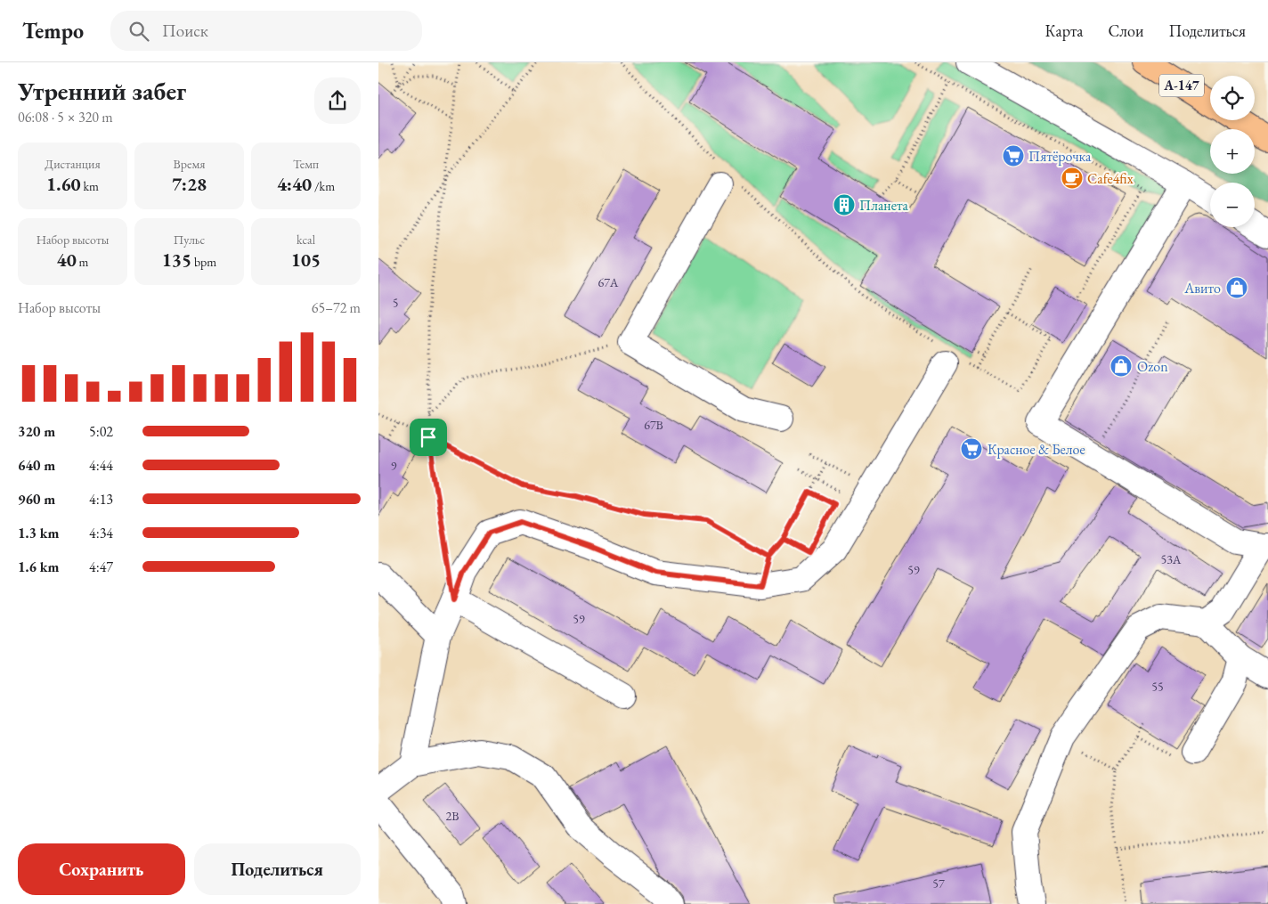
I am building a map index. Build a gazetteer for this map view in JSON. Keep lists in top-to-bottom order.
{
  "streets": {
    "highway": ["А-147"]
  },
  "places": {
    "supermarket": ["Пятёрочка", "Красное & Белое"],
    "cafe": ["Cafe4fix"],
    "building": ["Планета"],
    "shop": ["Авито", "Ozon"]
  },
  "house_numbers": [
    "67А",
    "5",
    "67В",
    "9",
    "53А",
    "59",
    "59",
    "55",
    "2В",
    "57"
  ],
  "page": {
    "header": "Tempo",
    "search": "Поиск",
    "nav": ["Карта", "Слои", "Поделиться"],
    "heading": ["Утренний забег", "06:08 · 5 × 320 m"],
    "map_buttons": ["+", "−"],
    "stats": [
      ["Дистанция", "1.60 km"],
      ["Время", "7:28"],
      ["Темп", "4:40 /km"],
      ["Набор высоты", "40 m"],
      ["Пульс", "135 bpm"],
      ["kcal", "105"]
    ],
    "chart": ["Набор высоты", "65–72 m"],
    "list": [
      {
        "name": "320 m",
        "note": "5:02"
      },
      {
        "name": "640 m",
        "note": "4:44"
      },
      {
        "name": "960 m",
        "note": "4:13"
      },
      {
        "name": "1.3 km",
        "note": "4:34"
      },
      {
        "name": "1.6 km",
        "note": "4:47"
      }
    ],
    "buttons": ["Сохранить", "Поделиться"]
  }
}
